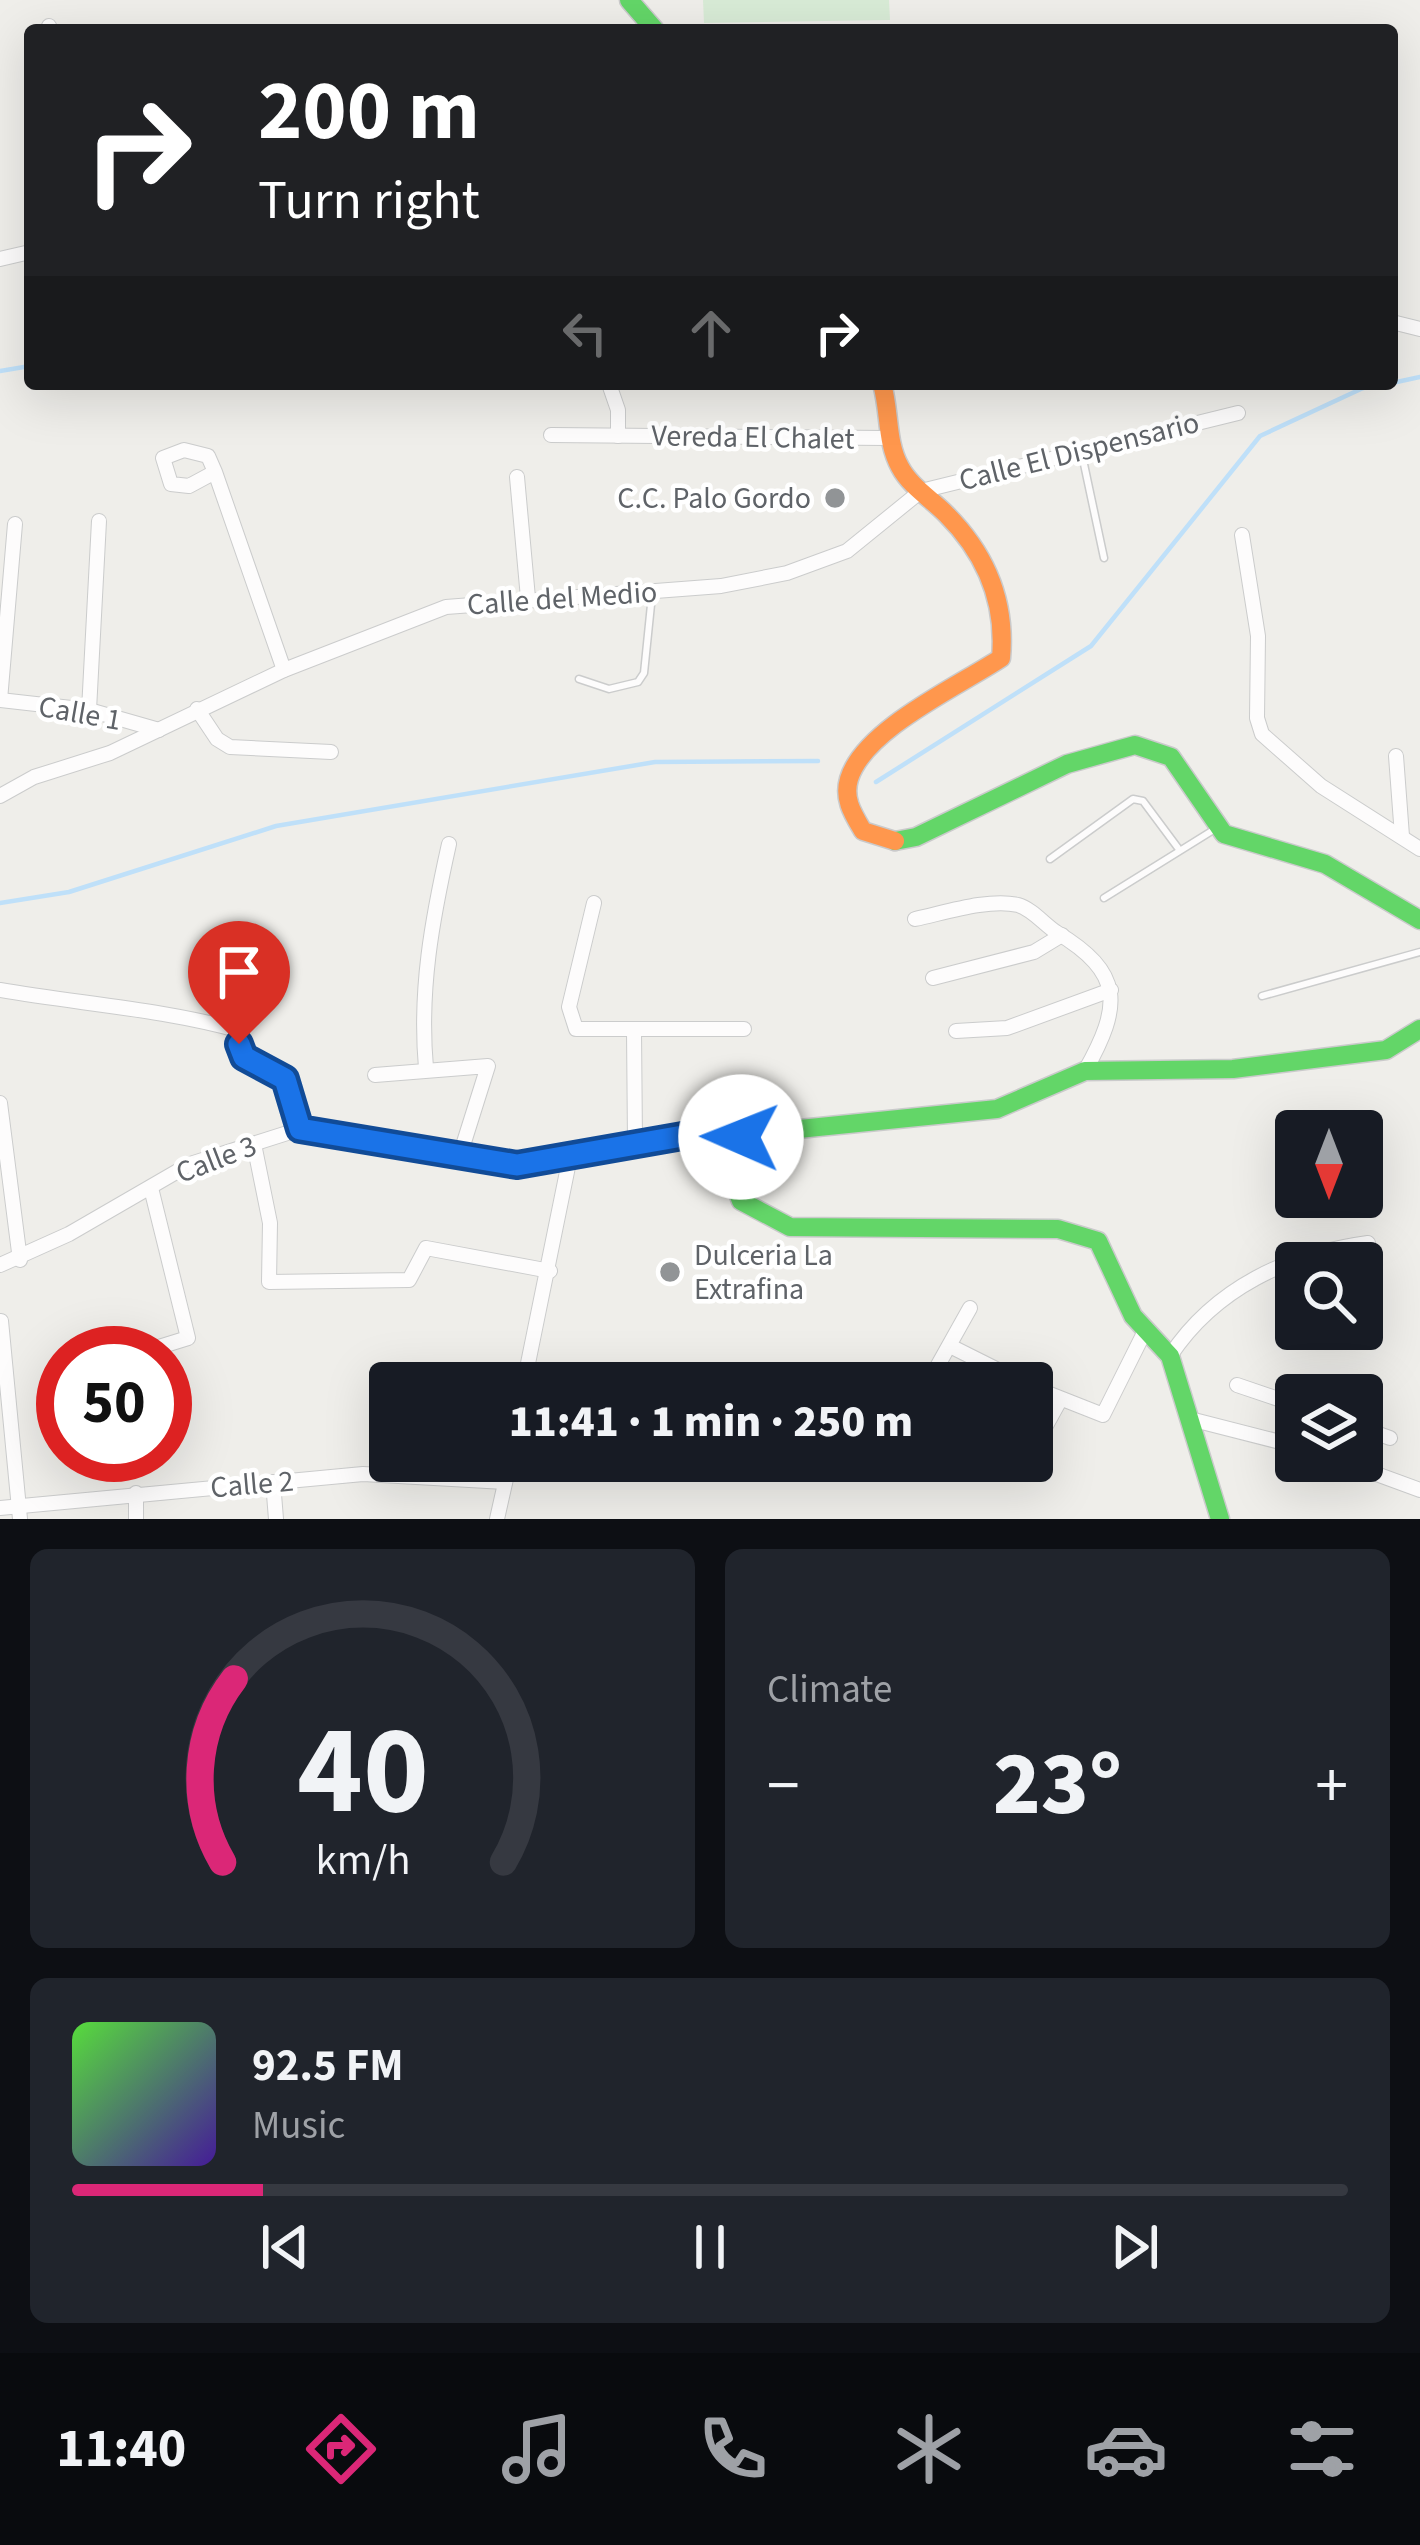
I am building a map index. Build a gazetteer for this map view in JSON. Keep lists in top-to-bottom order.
{
  "streets": {
    "street": [
      "Vereda El Chalet",
      "Calle El Dispensario",
      "Calle del Medio",
      "Calle 1",
      "Calle 3",
      "Calle 2"
    ]
  },
  "crossings": [
    ["Calle El Dispensario", "Calle del Medio"],
    ["Calle del Medio", "Calle 1"]
  ],
  "places": ["C.C. Palo Gordo", "Dulceria La Extrafina"],
  "north": "bottom",
  "page": {
    "turn": ["200 m", "Turn right"],
    "limit": "50",
    "trip": "11:41 · 1 min · 250 m",
    "tile": "Climate",
    "heat": ["−", "23°", "+"],
    "song": ["92.5 FM", "Music"],
    "tabs": "11:40",
    "gauge": ["40", "km/h"]
  }
}
